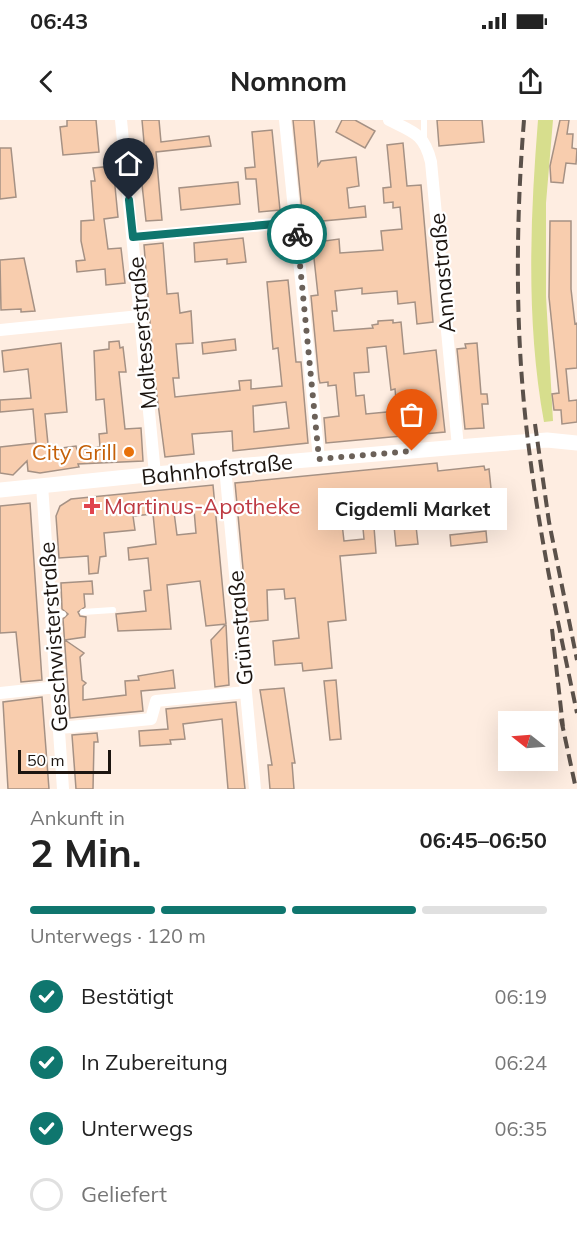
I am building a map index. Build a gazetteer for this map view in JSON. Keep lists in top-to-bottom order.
{
  "streets": {
    "street": [
      "Annastraße",
      "Malteserstraße",
      "Bahnhofstraße",
      "Grünstraße",
      "Geschwisterstraße"
    ]
  },
  "crossings": [
    ["Annastraße", "Bahnhofstraße"],
    ["Malteserstraße", "Bahnhofstraße"],
    ["Bahnhofstraße", "Grünstraße"],
    ["Bahnhofstraße", "Geschwisterstraße"]
  ],
  "places": {
    "other": ["Cigdemli Market", "City Grill"],
    "health": ["Martinus-Apotheke"]
  },
  "scale_bar": "50 m",
  "north": "left",
  "page": {
    "status": "06:43",
    "header": "Nomnom",
    "bubble": "Cigdemli Market",
    "scale": "50 m",
    "heading": ["2 Min.", "Ankunft in", "06:45–06:50"],
    "bar": "Unterwegs · 120 m",
    "list": [
      ["Bestätigt", "06:19"],
      ["In Zubereitung", "06:24"],
      ["Unterwegs", "06:35"],
      "Geliefert"
    ]
  }
}
